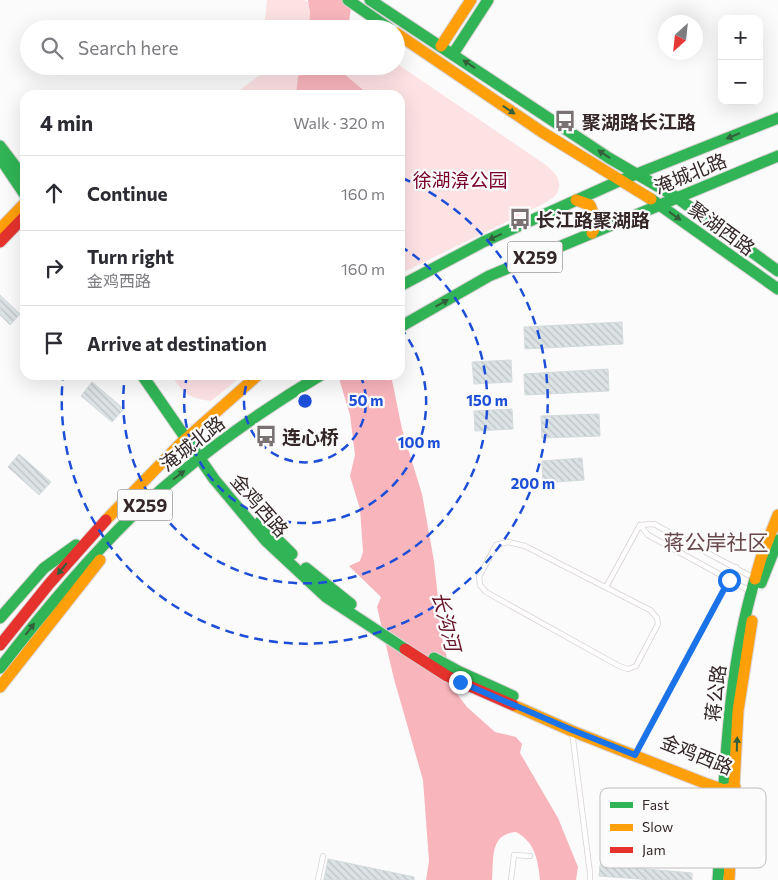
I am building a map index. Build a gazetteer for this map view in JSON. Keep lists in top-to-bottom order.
{
  "streets": {
    "main road": [
      "淹城北路",
      "聚湖西路",
      "X259",
      "金鸡西路",
      "蒋公路"
    ]
  },
  "crossings": [
    ["淹城北路", "聚湖西路"],
    ["淹城北路", "金鸡西路"],
    ["金鸡西路", "蒋公路"]
  ],
  "districts": ["蒋公岸社区"],
  "water": ["长沟河"],
  "parks": ["徐湖渰公园"],
  "places": {
    "bus stop": ["聚湖路长江路", "长江路聚湖路", "连心桥"]
  },
  "legend": ["Fast", "Slow", "Jam"],
  "north": "bottom left",
  "page": {
    "map_buttons": ["+", "−"],
    "search": "Search here",
    "heading": ["4 min", "Walk · 320 m"],
    "list": [
      ["Continue", "160 m"],
      ["Turn right", "金鸡西路", "160 m"],
      "Arrive at destination"
    ]
  },
  "rings": [
    "50 m",
    "150 m",
    "100 m",
    "200 m"
  ]
}
